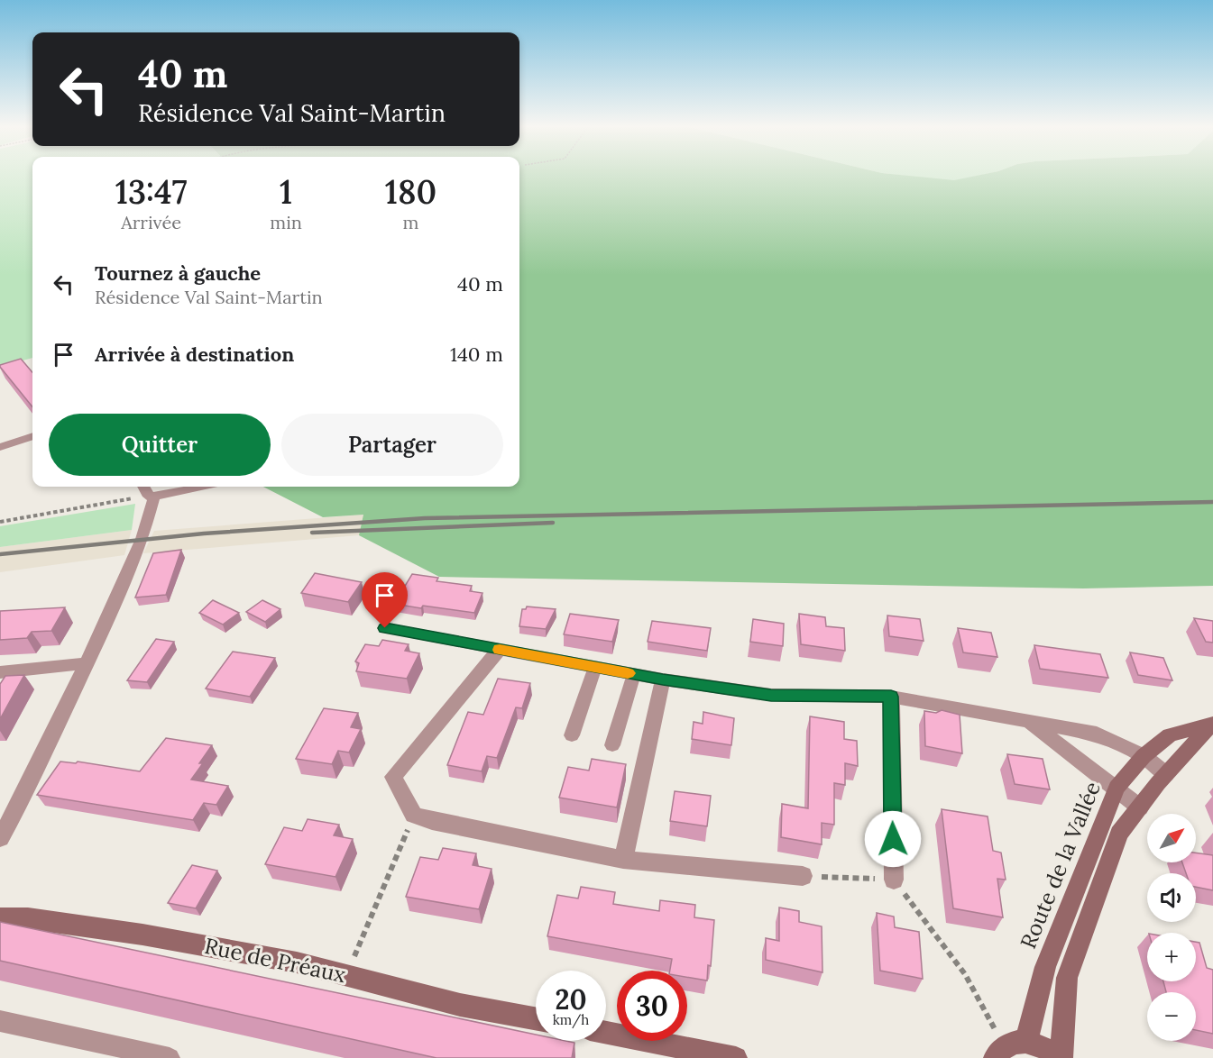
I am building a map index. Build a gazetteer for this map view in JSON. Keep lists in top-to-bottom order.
{
  "streets": {
    "street": ["Route de la Vallée", "Rue de Préaux"]
  },
  "north": "top right",
  "page": {
    "turn": ["40 m", "Résidence Val Saint-Martin"],
    "eta": [
      "13:47",
      "Arrivée",
      "1",
      "min",
      "180",
      "m"
    ],
    "list": [
      {
        "name": "Tournez à gauche",
        "note": "Résidence Val Saint-Martin",
        "value": "40 m"
      },
      {
        "name": "Arrivée à destination",
        "value": "140 m"
      }
    ],
    "buttons": ["Quitter", "Partager"],
    "map_buttons": ["+", "−"],
    "speed": "20 km/h",
    "limit": "30"
  }
}
